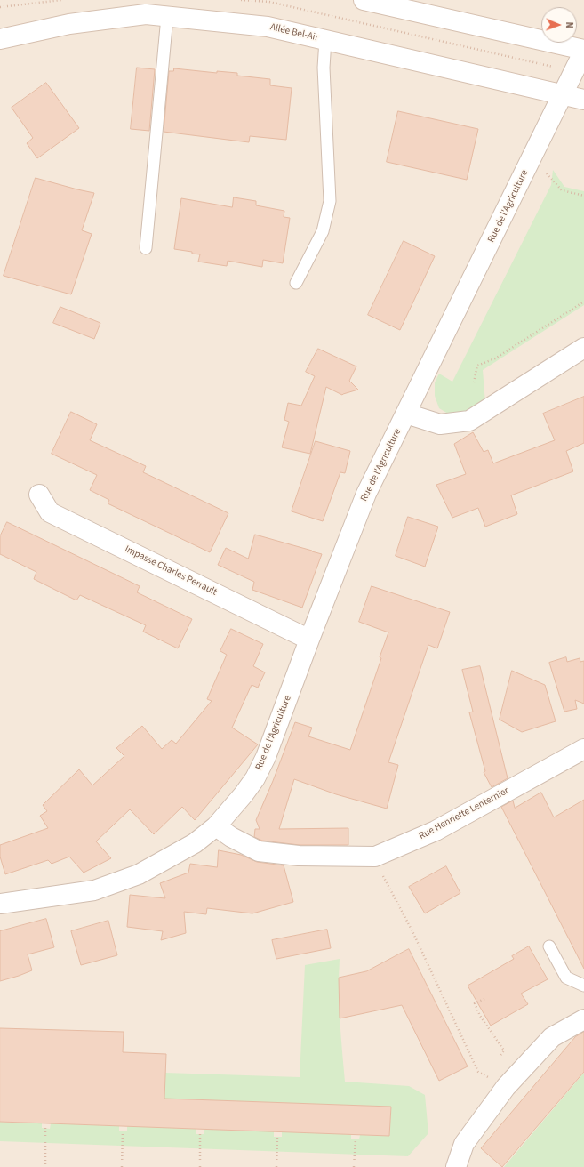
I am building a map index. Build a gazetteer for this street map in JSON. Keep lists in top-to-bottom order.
{
  "streets": {
    "street": [
      "Allée Bel-Air",
      "Rue de l'Agriculture",
      "Impasse Charles Perrault",
      "Rue Henriette Lenternier"
    ]
  },
  "crossings": [
    ["Allée Bel-Air", "Rue de l'Agriculture"],
    ["Rue de l'Agriculture", "Impasse Charles Perrault"],
    ["Rue de l'Agriculture", "Rue Henriette Lenternier"]
  ],
  "north": "right"
}
